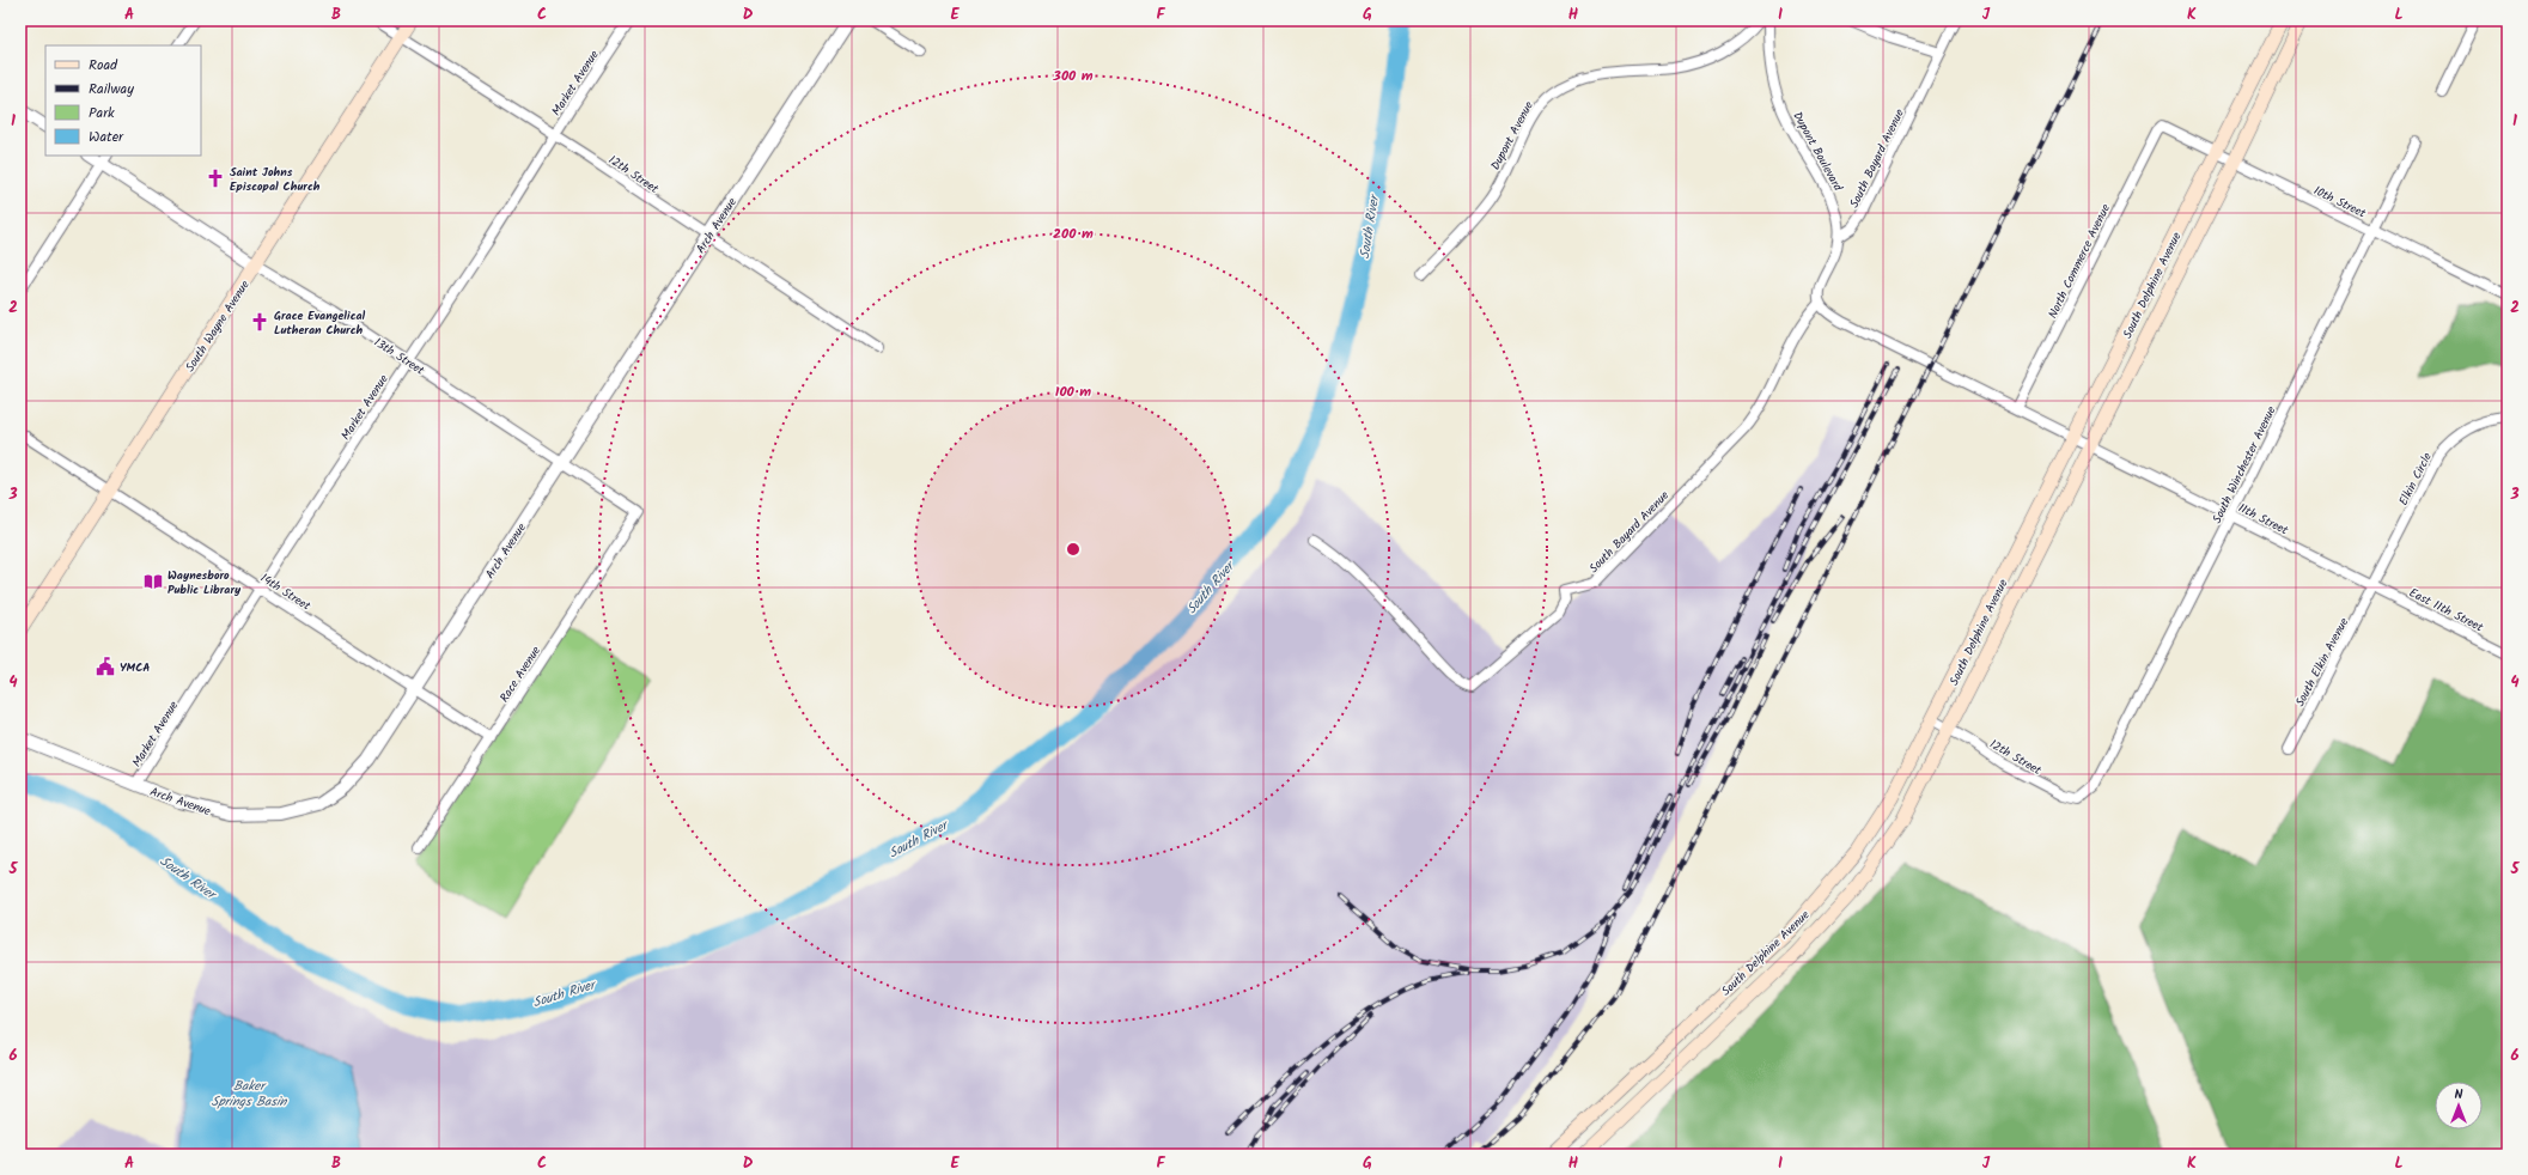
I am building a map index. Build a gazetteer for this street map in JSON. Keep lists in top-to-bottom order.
{
  "streets": {
    "main road": ["South Delphine Avenue", "South Wayne Avenue"],
    "street": [
      "Market Avenue",
      "Dupont Avenue",
      "Dupont Boulevard",
      "South Bayard Avenue",
      "12th Street",
      "10th Street",
      "Arch Avenue",
      "North Commerce Avenue",
      "13th Street",
      "South Winchester Avenue",
      "Elkin Circle",
      "11th Street",
      "14th Street",
      "East 11th Street",
      "South Elkin Avenue",
      "Race Avenue"
    ]
  },
  "crossings": [
    ["Market Avenue", "12th Street"],
    ["Market Avenue", "Arch Avenue"],
    ["Market Avenue", "13th Street"],
    ["Market Avenue", "14th Street"],
    ["Dupont Boulevard", "South Bayard Avenue"],
    ["12th Street", "Arch Avenue"],
    ["12th Street", "South Delphine Avenue"],
    ["12th Street", "South Wayne Avenue"],
    ["12th Street", "South Winchester Avenue"],
    ["10th Street", "North Commerce Avenue"],
    ["10th Street", "South Delphine Avenue"],
    ["10th Street", "South Winchester Avenue"],
    ["Arch Avenue", "13th Street"],
    ["Arch Avenue", "14th Street"],
    ["South Delphine Avenue", "11th Street"],
    ["South Wayne Avenue", "13th Street"],
    ["South Wayne Avenue", "14th Street"],
    ["13th Street", "Race Avenue"],
    ["South Winchester Avenue", "11th Street"],
    ["Elkin Circle", "11th Street"],
    ["Elkin Circle", "East 11th Street"],
    ["Elkin Circle", "South Elkin Avenue"],
    ["11th Street", "East 11th Street"],
    ["11th Street", "South Elkin Avenue"],
    ["14th Street", "Race Avenue"],
    ["East 11th Street", "South Elkin Avenue"]
  ],
  "water": ["South River", "Baker Springs Basin"],
  "places": {
    "church": ["Saint Johns Episcopal Church", "Grace Evangelical Lutheran Church"],
    "library": ["Waynesboro Public Library"],
    "public building": ["YMCA"]
  },
  "legend": [
    "Road",
    "Railway",
    "Park",
    "Water"
  ],
  "north": "top",
  "grid": {
    "columns": [
      "A",
      "B",
      "C",
      "D",
      "E",
      "F",
      "G",
      "H",
      "I",
      "J",
      "K",
      "L"
    ],
    "rows": [
      "1",
      "2",
      "3",
      "4",
      "5",
      "6"
    ]
  },
  "rings": ["300 m", "200 m", "100 m"]
}
